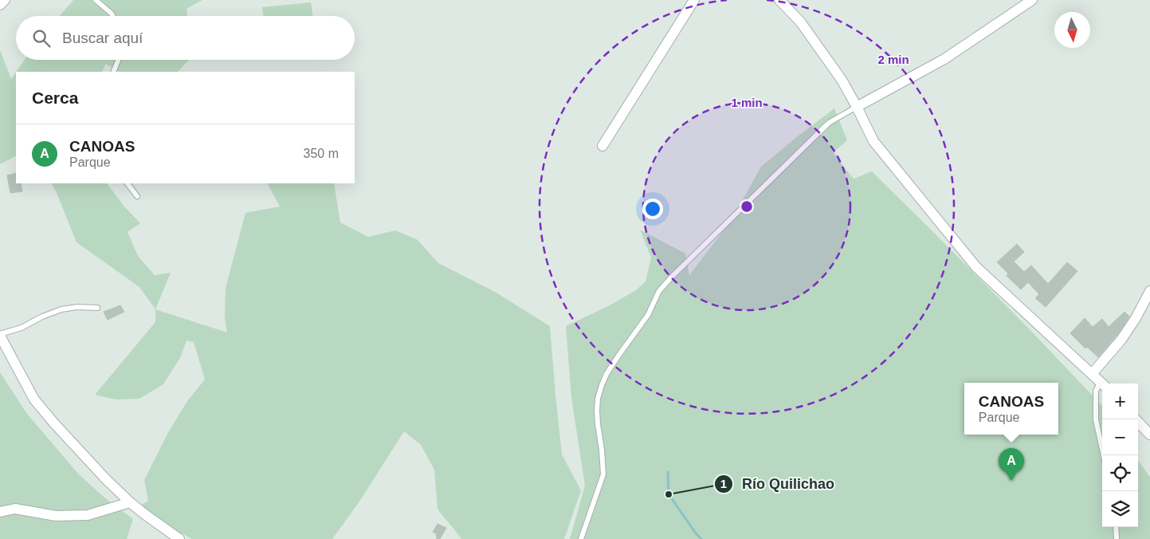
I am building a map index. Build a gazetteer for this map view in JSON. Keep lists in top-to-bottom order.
{
  "places": ["Río Quilichao"],
  "north": "bottom",
  "page": {
    "search": "Buscar aquí",
    "heading": "Cerca",
    "list": [
      {
        "mark": "A",
        "name": "CANOAS",
        "note": "Parque",
        "value": "350 m"
      }
    ],
    "popup": ["CANOAS", "Parque"],
    "map_buttons": ["+", "−"],
    "pins": "A"
  },
  "rings": ["2 min", "1 min"]
}
